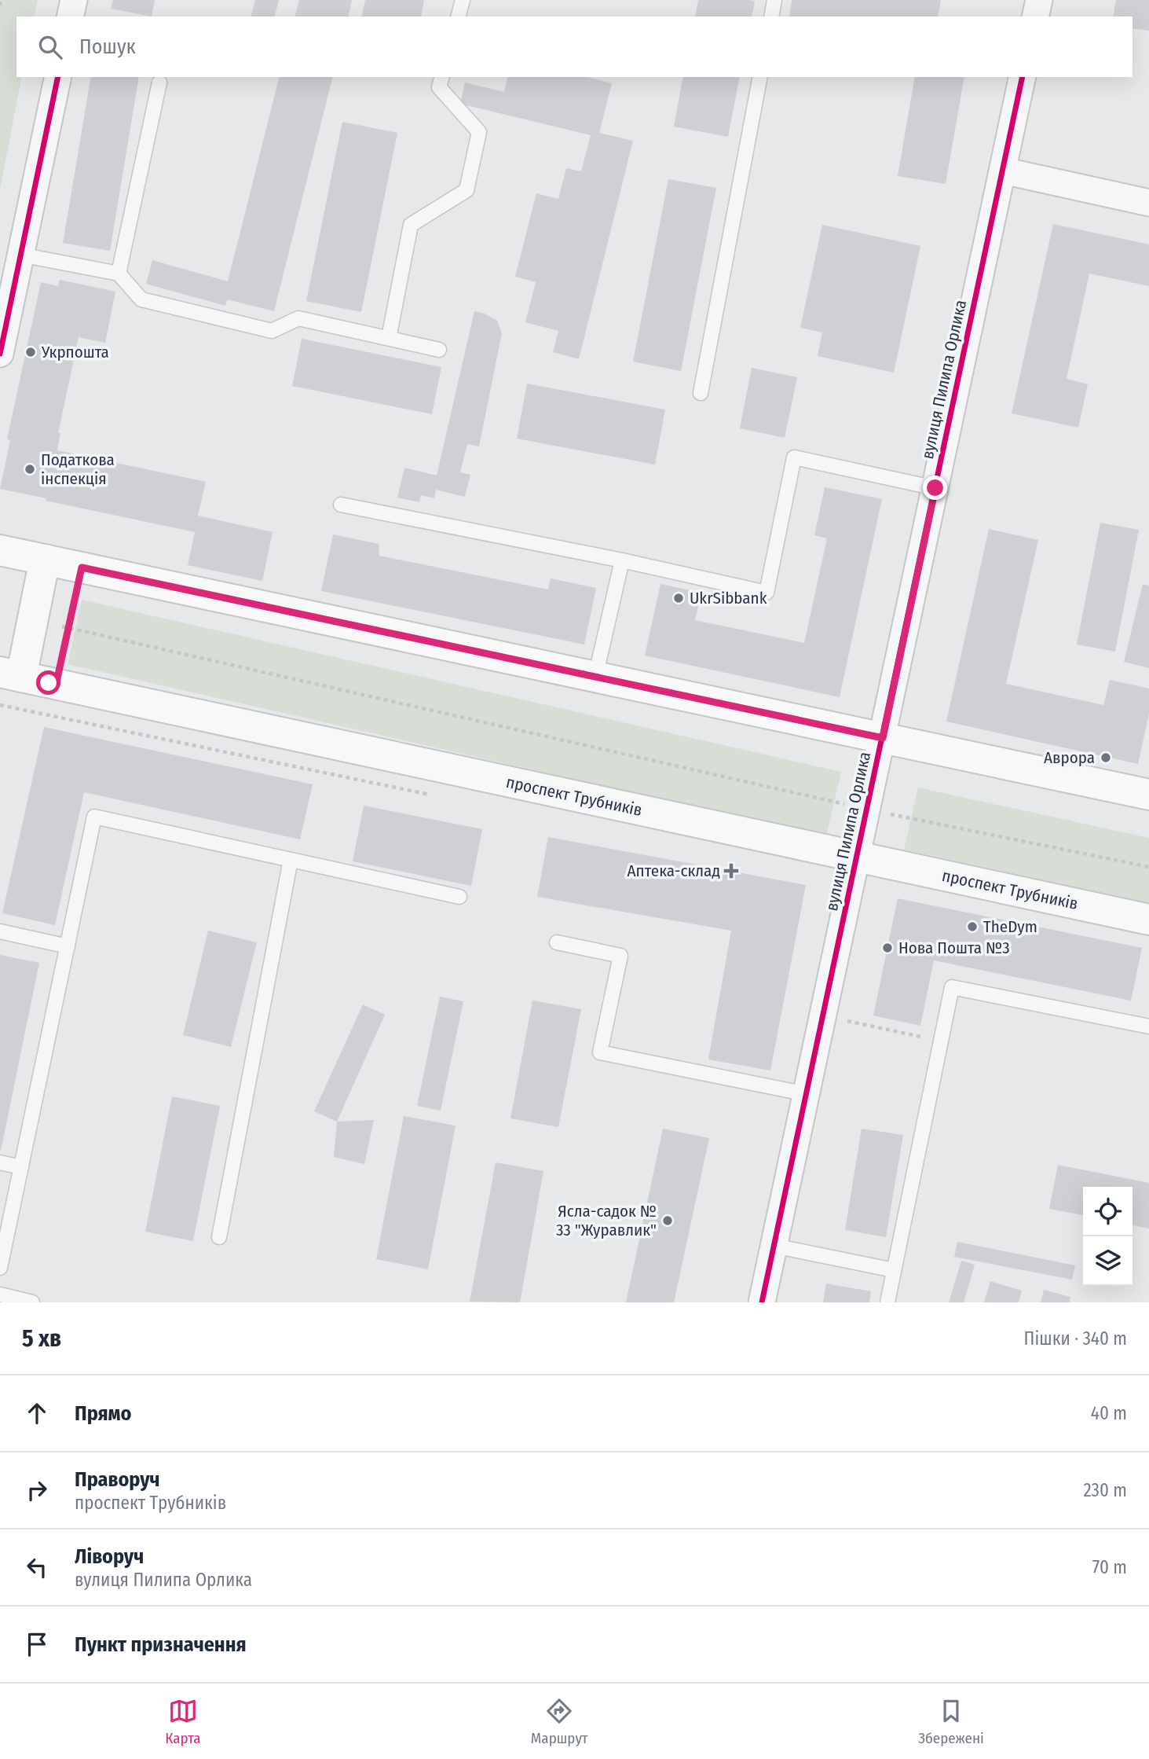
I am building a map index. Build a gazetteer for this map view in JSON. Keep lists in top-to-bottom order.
{
  "streets": {
    "main road": ["проспект Трубників"],
    "street": ["вулиця Пилипа Орлика"]
  },
  "crossings": [
    ["вулиця Пилипа Орлика", "проспект Трубників"]
  ],
  "places": {
    "other": [
      "Укрпошта",
      "Податкова інспекція",
      "UkrSibbank",
      "Аврора",
      "TheDym",
      "Нова Пошта №3",
      "Ясла-садок № 33 \"Журавлик\""
    ],
    "health": ["Аптека-склад"]
  },
  "page": {
    "search": "Пошук",
    "heading": ["5 хв", "Пішки · 340 m"],
    "list": [
      ["Прямо", "40 m"],
      ["Праворуч", "проспект Трубників", "230 m"],
      ["Ліворуч", "вулиця Пилипа Орлика", "70 m"],
      "Пункт призначення"
    ],
    "nav": ["Карта", "Маршрут", "Збережені"]
  }
}
